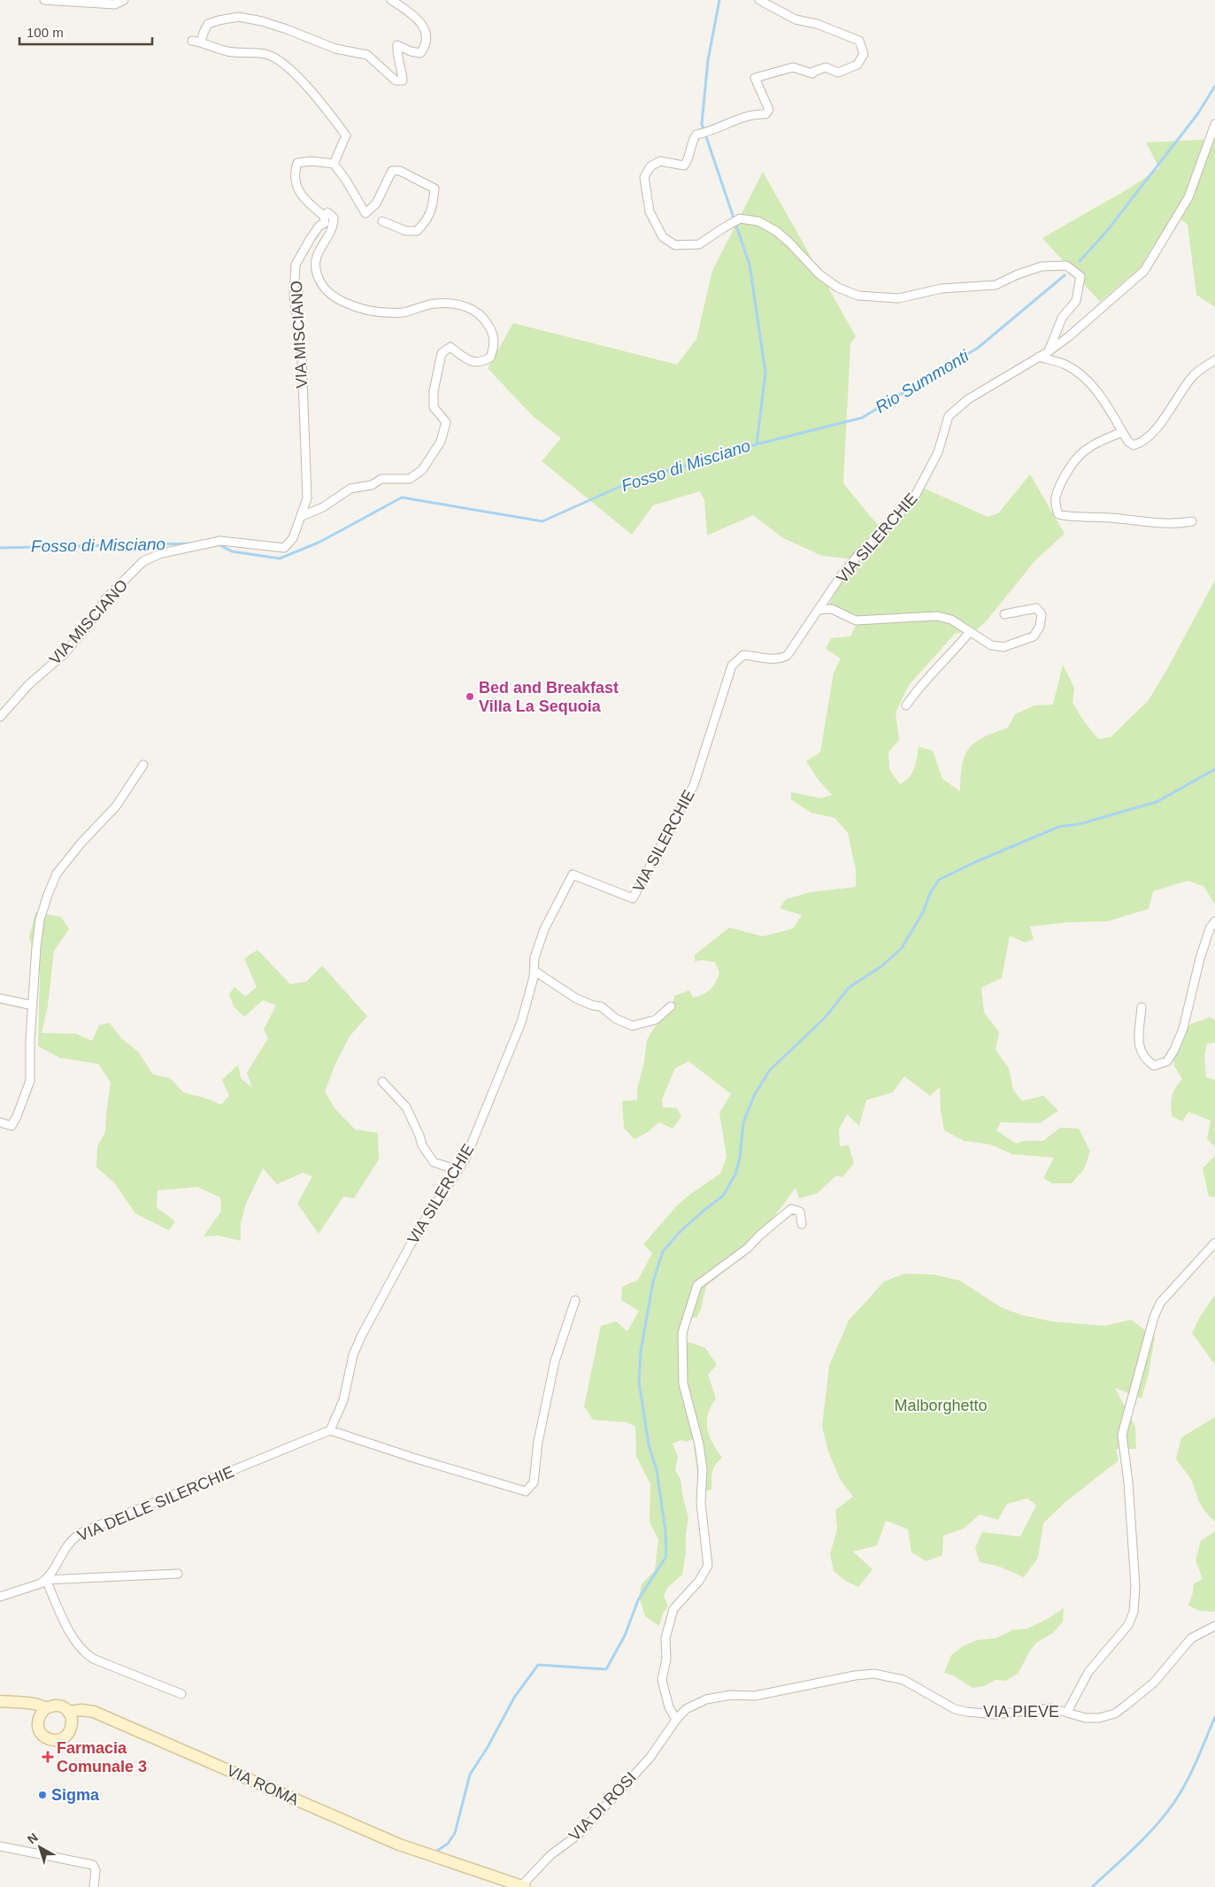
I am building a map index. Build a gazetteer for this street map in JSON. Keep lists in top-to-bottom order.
{
  "streets": {
    "street": [
      "VIA MISCIANO",
      "VIA SILERCHIE",
      "VIA DELLE SILERCHIE",
      "VIA PIEVE",
      "VIA ROMA",
      "VIA DI ROSI"
    ]
  },
  "crossings": [
    ["VIA SILERCHIE", "VIA DELLE SILERCHIE"],
    ["VIA PIEVE", "VIA DI ROSI"],
    ["VIA ROMA", "VIA DI ROSI"]
  ],
  "water": ["Rio Summonti", "Fosso di Misciano"],
  "parks": ["Malborghetto"],
  "places": {
    "other": ["Bed and Breakfast Villa La Sequoia", "Sigma"],
    "health": ["Farmacia Comunale 3"]
  },
  "scale_bar": "100 m",
  "north": "top left"
}
